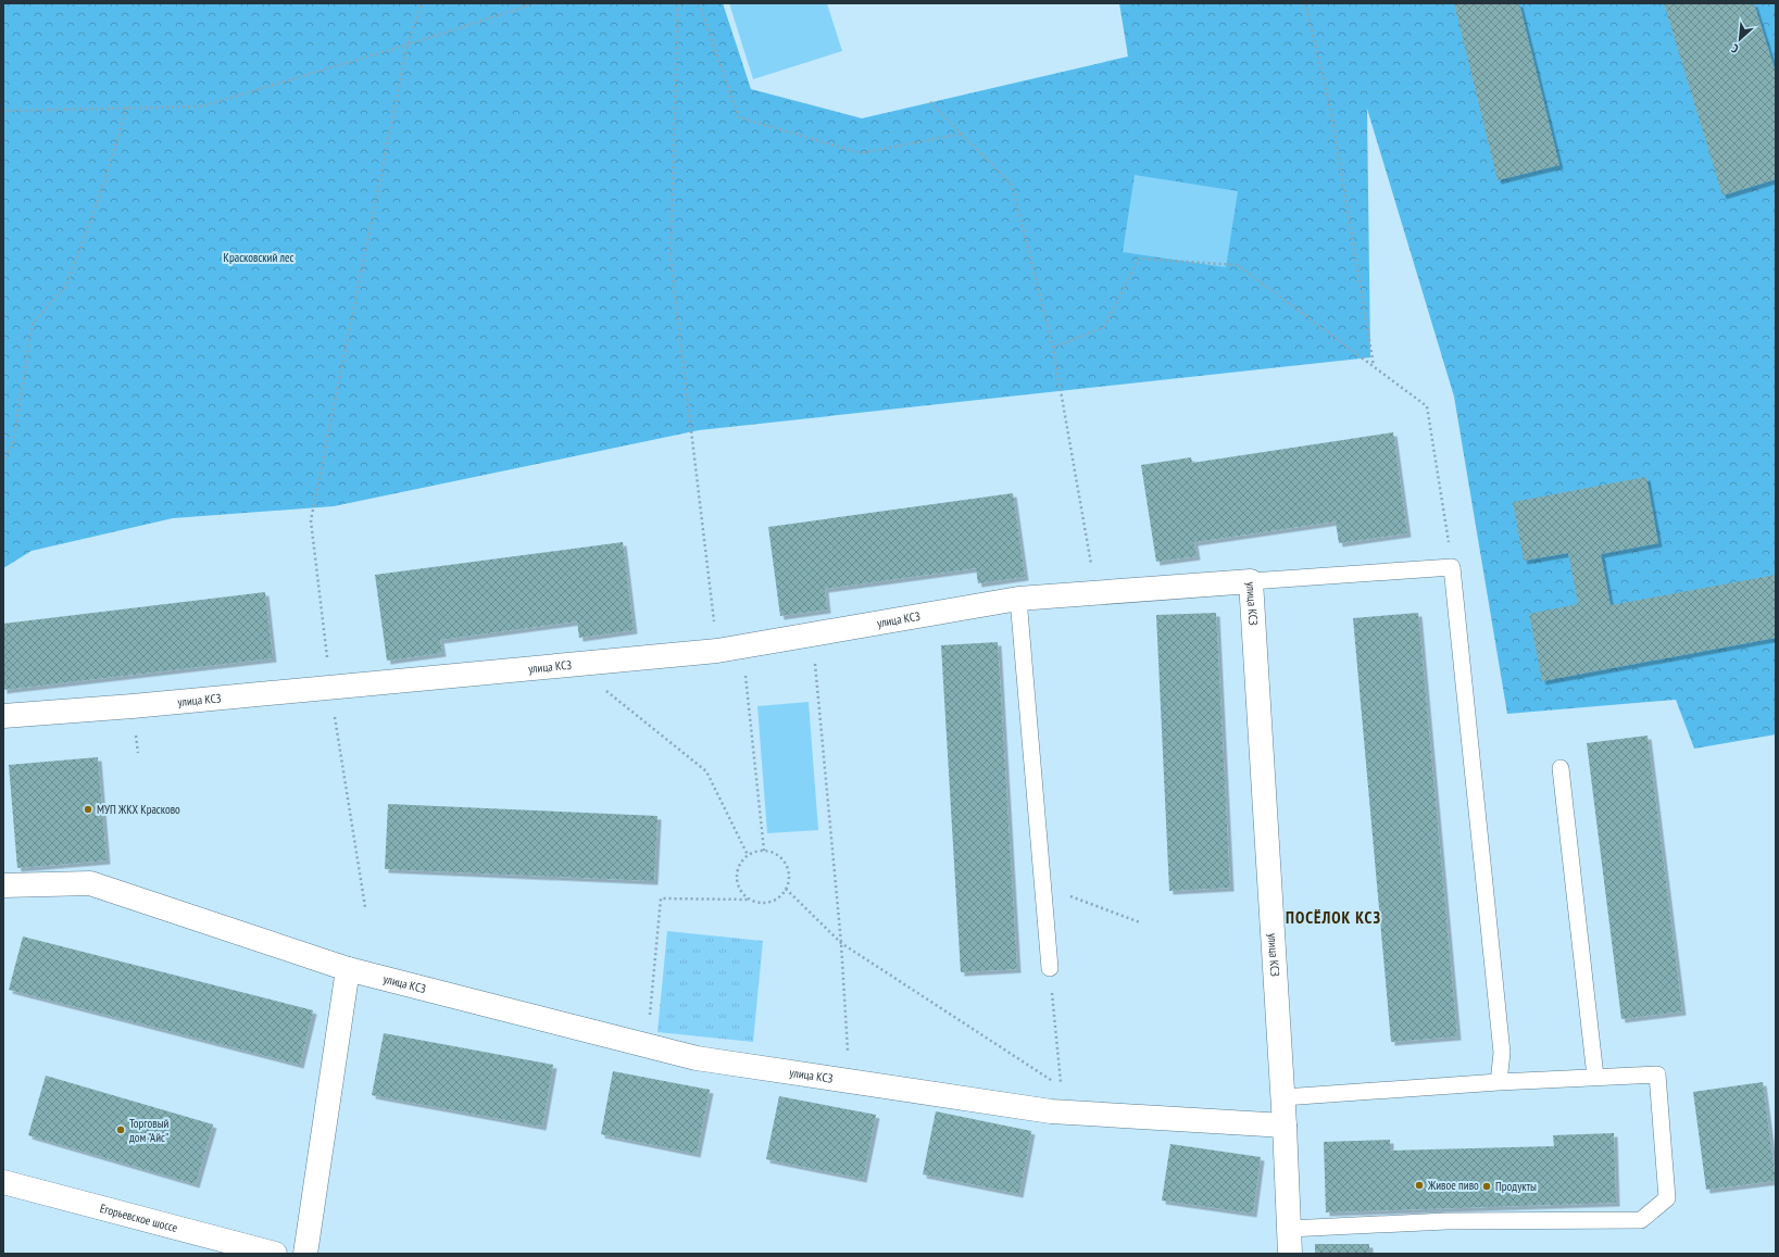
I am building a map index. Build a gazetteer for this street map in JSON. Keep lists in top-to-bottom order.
{
  "streets": {
    "street": ["улица КСЗ", "Егорьевское шоссе"]
  },
  "districts": ["ПОСЁЛОК КСЗ"],
  "parks": ["Красковский лес"],
  "places": [
    "МУП ЖКХ Красково",
    "Торговый дом \"Айс\"",
    "Живое пиво",
    "Продукты"
  ],
  "north": "bottom left"
}
